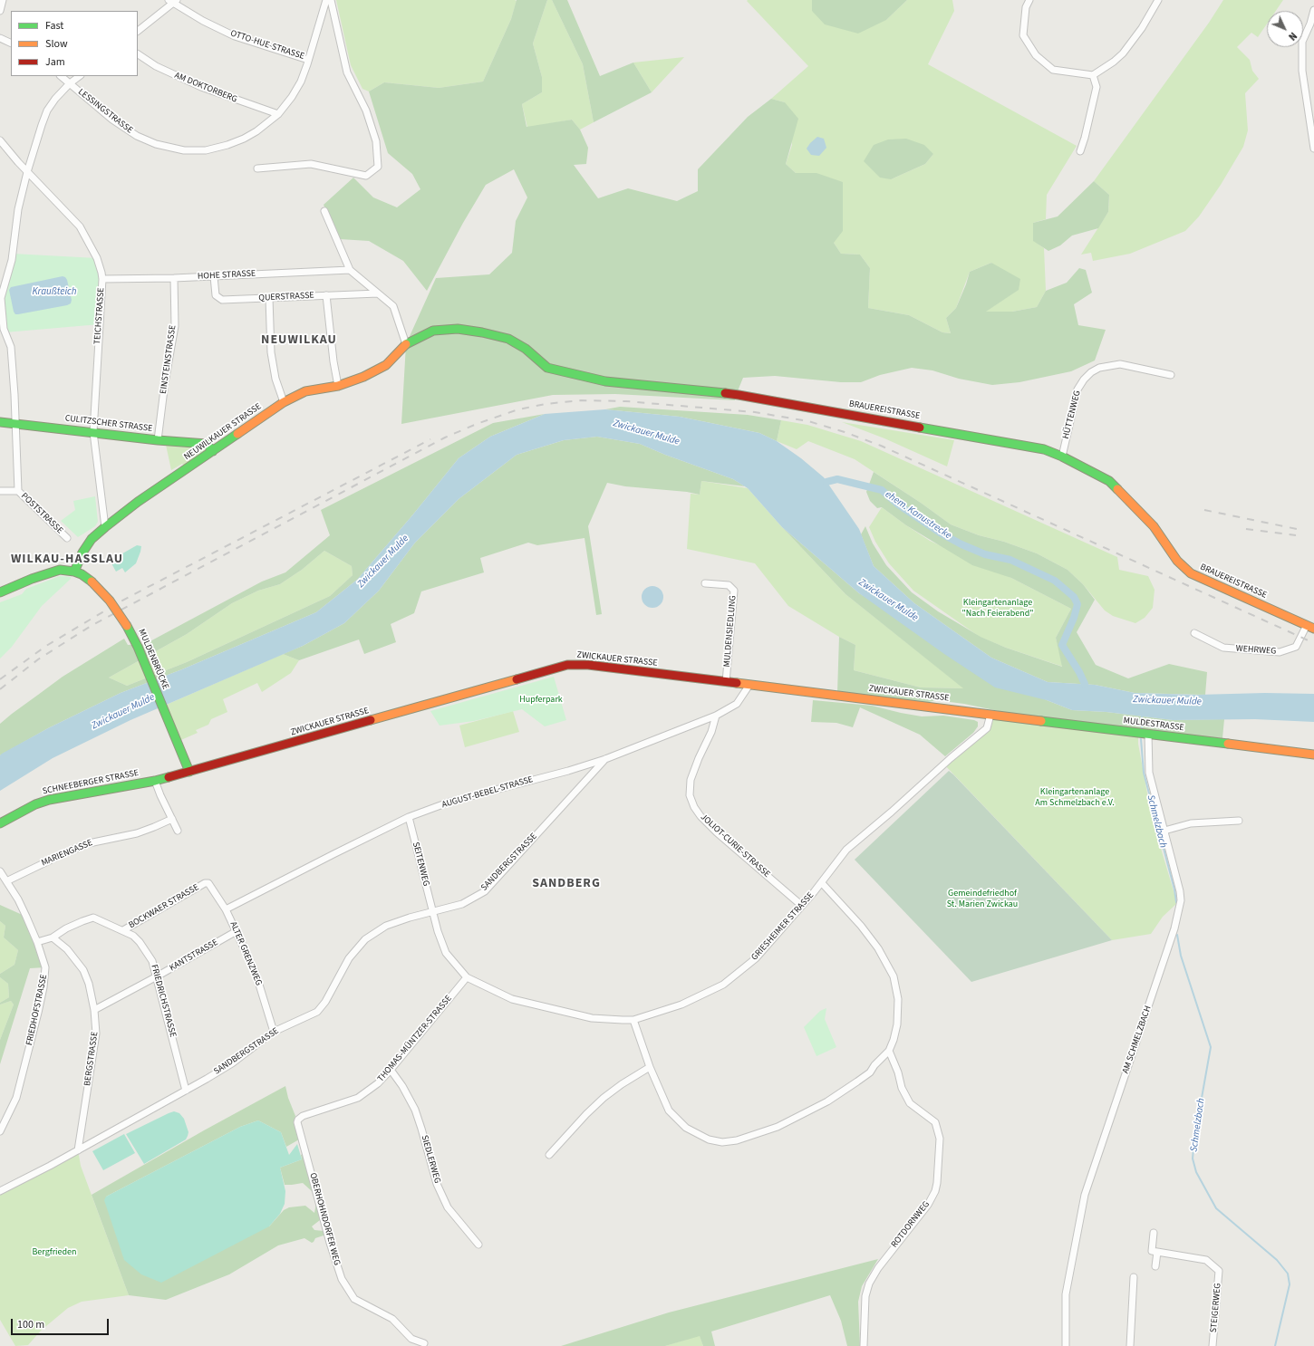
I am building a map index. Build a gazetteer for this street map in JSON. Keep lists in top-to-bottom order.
{
  "streets": {
    "main road": [
      "BRAUEREISTRASSE",
      "CULITZSCHER STRASSE",
      "NEUWILKAUER STRASSE",
      "MULDENBRÜCKE",
      "ZWICKAUER STRASSE",
      "MULDESTRASSE",
      "SCHNEEBERGER STRASSE"
    ],
    "street": [
      "OTTO-HUE-STRASSE",
      "AM DOKTORBERG",
      "LESSINGSTRASSE",
      "HOHE STRASSE",
      "QUERSTRASSE",
      "TEICHSTRASSE",
      "EINSTEINSTRASSE",
      "HÜTTENWEG",
      "POSTSTRASSE",
      "MULDENSIEDLUNG",
      "WEHRWEG",
      "AUGUST-BEBEL-STRASSE",
      "JOLIOT-CURIE-STRASSE",
      "MARIENGASSE",
      "SANDBERGSTRASSE",
      "SEITENWEG",
      "BOCKWAER STRASSE",
      "GRIESHEIMER STRASSE",
      "ALTER GRENZWEG",
      "KANTSTRASSE",
      "FRIEDRICHSTRASSE",
      "FRIEDHOFSTRASSE",
      "THOMAS-MÜNTZER-STRASSE",
      "AM SCHMELZBACH",
      "BERGSTRASSE",
      "SIEDLERWEG",
      "OBERHOHNDORFER WEG",
      "ROTDORNWEG",
      "STEIGERWEG"
    ]
  },
  "crossings": [
    ["OTTO-HUE-STRASSE", "LESSINGSTRASSE"],
    ["AM DOKTORBERG", "LESSINGSTRASSE"],
    ["LESSINGSTRASSE", "POSTSTRASSE"],
    ["HOHE STRASSE", "QUERSTRASSE"],
    ["HOHE STRASSE", "TEICHSTRASSE"],
    ["HOHE STRASSE", "EINSTEINSTRASSE"],
    ["TEICHSTRASSE", "CULITZSCHER STRASSE"],
    ["TEICHSTRASSE", "NEUWILKAUER STRASSE"],
    ["TEICHSTRASSE", "POSTSTRASSE"],
    ["EINSTEINSTRASSE", "CULITZSCHER STRASSE"],
    ["BRAUEREISTRASSE", "HÜTTENWEG"],
    ["BRAUEREISTRASSE", "NEUWILKAUER STRASSE"],
    ["BRAUEREISTRASSE", "WEHRWEG"],
    ["CULITZSCHER STRASSE", "NEUWILKAUER STRASSE"],
    ["CULITZSCHER STRASSE", "POSTSTRASSE"],
    ["NEUWILKAUER STRASSE", "MULDENBRÜCKE"],
    ["MULDENSIEDLUNG", "ZWICKAUER STRASSE"],
    ["MULDENBRÜCKE", "ZWICKAUER STRASSE"],
    ["MULDENBRÜCKE", "SCHNEEBERGER STRASSE"],
    ["ZWICKAUER STRASSE", "MULDESTRASSE"],
    ["ZWICKAUER STRASSE", "SCHNEEBERGER STRASSE"],
    ["ZWICKAUER STRASSE", "AUGUST-BEBEL-STRASSE"],
    ["ZWICKAUER STRASSE", "GRIESHEIMER STRASSE"],
    ["MULDESTRASSE", "GRIESHEIMER STRASSE"],
    ["MULDESTRASSE", "AM SCHMELZBACH"],
    ["AUGUST-BEBEL-STRASSE", "JOLIOT-CURIE-STRASSE"],
    ["AUGUST-BEBEL-STRASSE", "SANDBERGSTRASSE"],
    ["AUGUST-BEBEL-STRASSE", "SEITENWEG"],
    ["AUGUST-BEBEL-STRASSE", "ALTER GRENZWEG"],
    ["JOLIOT-CURIE-STRASSE", "GRIESHEIMER STRASSE"],
    ["MARIENGASSE", "FRIEDHOFSTRASSE"],
    ["SANDBERGSTRASSE", "SEITENWEG"],
    ["SANDBERGSTRASSE", "GRIESHEIMER STRASSE"],
    ["SANDBERGSTRASSE", "ALTER GRENZWEG"],
    ["SANDBERGSTRASSE", "FRIEDRICHSTRASSE"],
    ["SANDBERGSTRASSE", "BERGSTRASSE"],
    ["SEITENWEG", "GRIESHEIMER STRASSE"],
    ["BOCKWAER STRASSE", "ALTER GRENZWEG"],
    ["BOCKWAER STRASSE", "FRIEDRICHSTRASSE"],
    ["GRIESHEIMER STRASSE", "THOMAS-MÜNTZER-STRASSE"],
    ["ALTER GRENZWEG", "KANTSTRASSE"],
    ["KANTSTRASSE", "FRIEDRICHSTRASSE"],
    ["KANTSTRASSE", "BERGSTRASSE"],
    ["FRIEDRICHSTRASSE", "FRIEDHOFSTRASSE"],
    ["FRIEDRICHSTRASSE", "BERGSTRASSE"],
    ["THOMAS-MÜNTZER-STRASSE", "SIEDLERWEG"],
    ["THOMAS-MÜNTZER-STRASSE", "OBERHOHNDORFER WEG"]
  ],
  "districts": ["NEUWILKAU", "WILKAU-HASSLAU", "SANDBERG"],
  "water": [
    "Kraußteich",
    "Zwickauer Mulde",
    "ehem. Kanustrecke",
    "Schmelzbach"
  ],
  "parks": [
    "Kleingartenanlage \"Nach Feierabend\"",
    "Hupferpark",
    "Kleingartenanlage Am Schmelzbach e.V.",
    "Gemeindefriedhof St. Marien Zwickau",
    "Bergfrieden"
  ],
  "legend": ["Fast", "Slow", "Jam"],
  "scale_bar": "100 m",
  "north": "bottom right"
}
